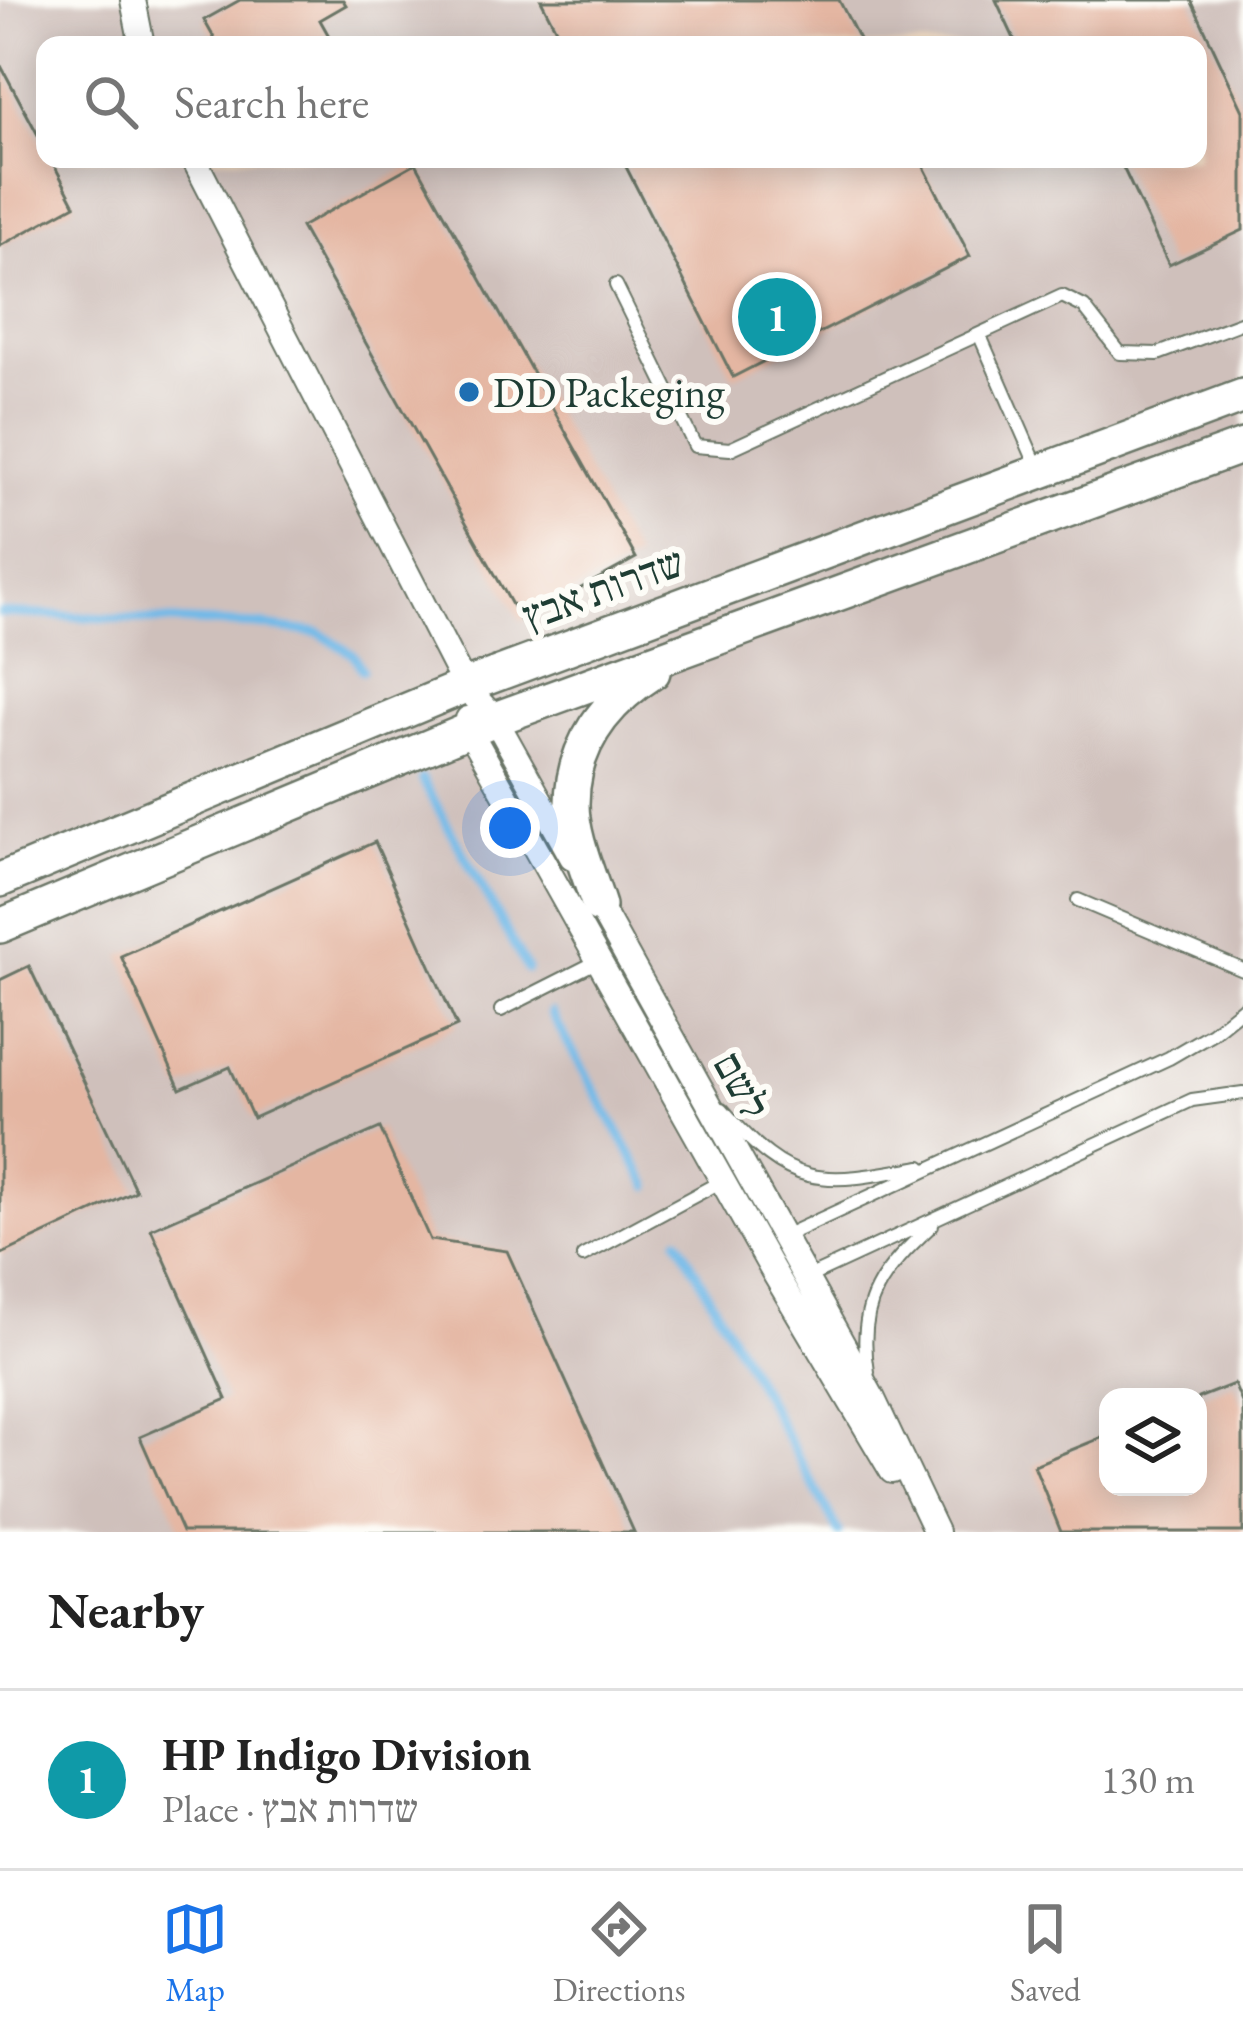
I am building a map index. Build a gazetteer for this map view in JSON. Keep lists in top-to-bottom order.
{
  "streets": {
    "street": ["שדרות אבץ", "לשם"]
  },
  "crossings": [
    ["שדרות אבץ", "לשם"]
  ],
  "places": ["DD Packeging"],
  "page": {
    "search": "Search here",
    "pins": "1",
    "heading": "Nearby",
    "list": [
      {
        "mark": "1",
        "name": "HP Indigo Division",
        "note": "Place · שדרות אבץ",
        "value": "130 m"
      }
    ],
    "nav": ["Map", "Directions", "Saved"]
  }
}
